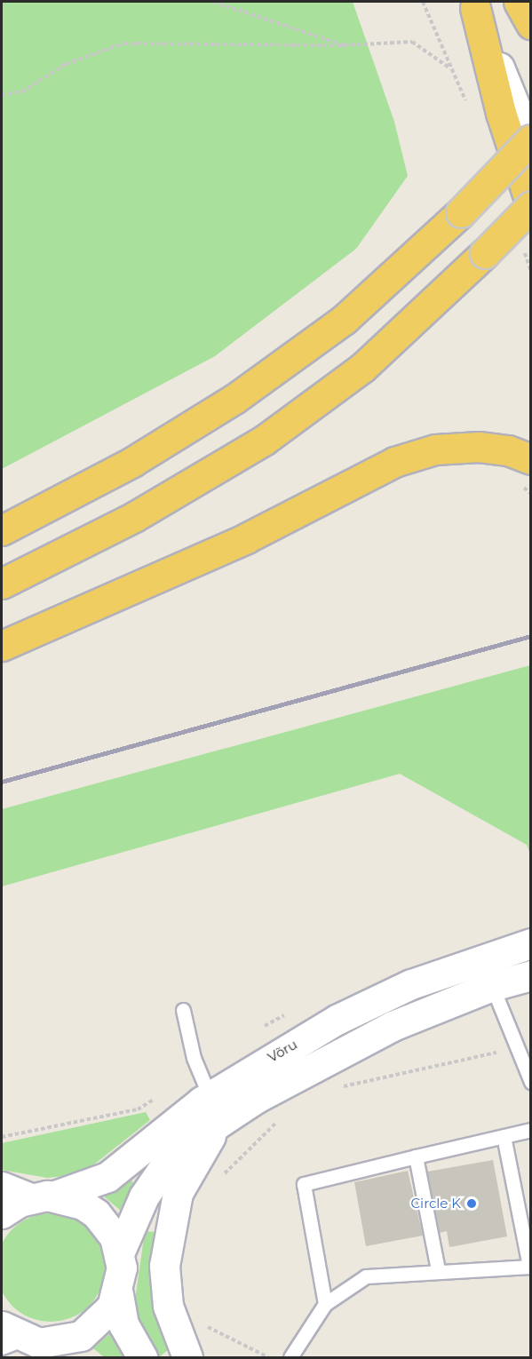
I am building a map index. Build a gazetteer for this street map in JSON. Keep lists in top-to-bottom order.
{
  "streets": {
    "main road": ["Võru"]
  },
  "places": ["Circle K"]
}
